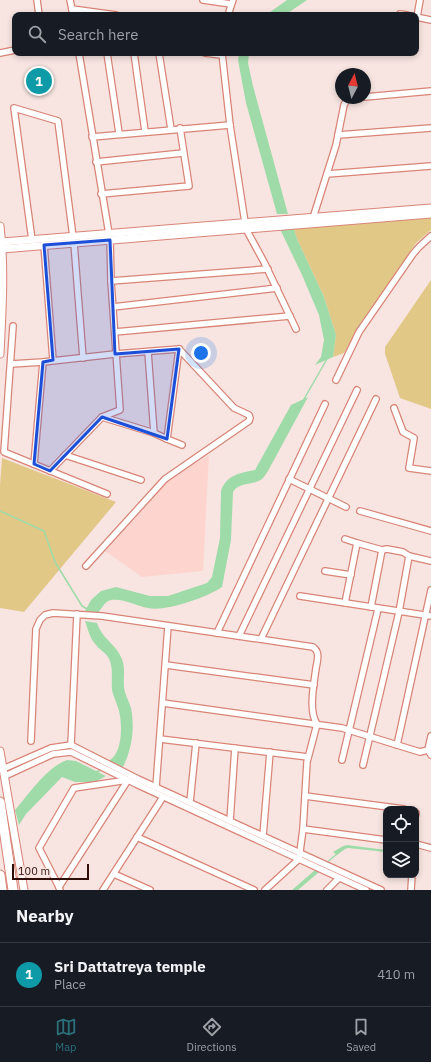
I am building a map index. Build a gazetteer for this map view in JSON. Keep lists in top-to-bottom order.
{
  "scale_bar": "100 m",
  "north": "top",
  "page": {
    "search": "Search here",
    "pins": "1",
    "scale": "100 m",
    "heading": "Nearby",
    "list": [
      {
        "mark": "1",
        "name": "Sri Dattatreya temple",
        "note": "Place",
        "value": "410 m"
      }
    ],
    "nav": ["Map", "Directions", "Saved"]
  }
}
